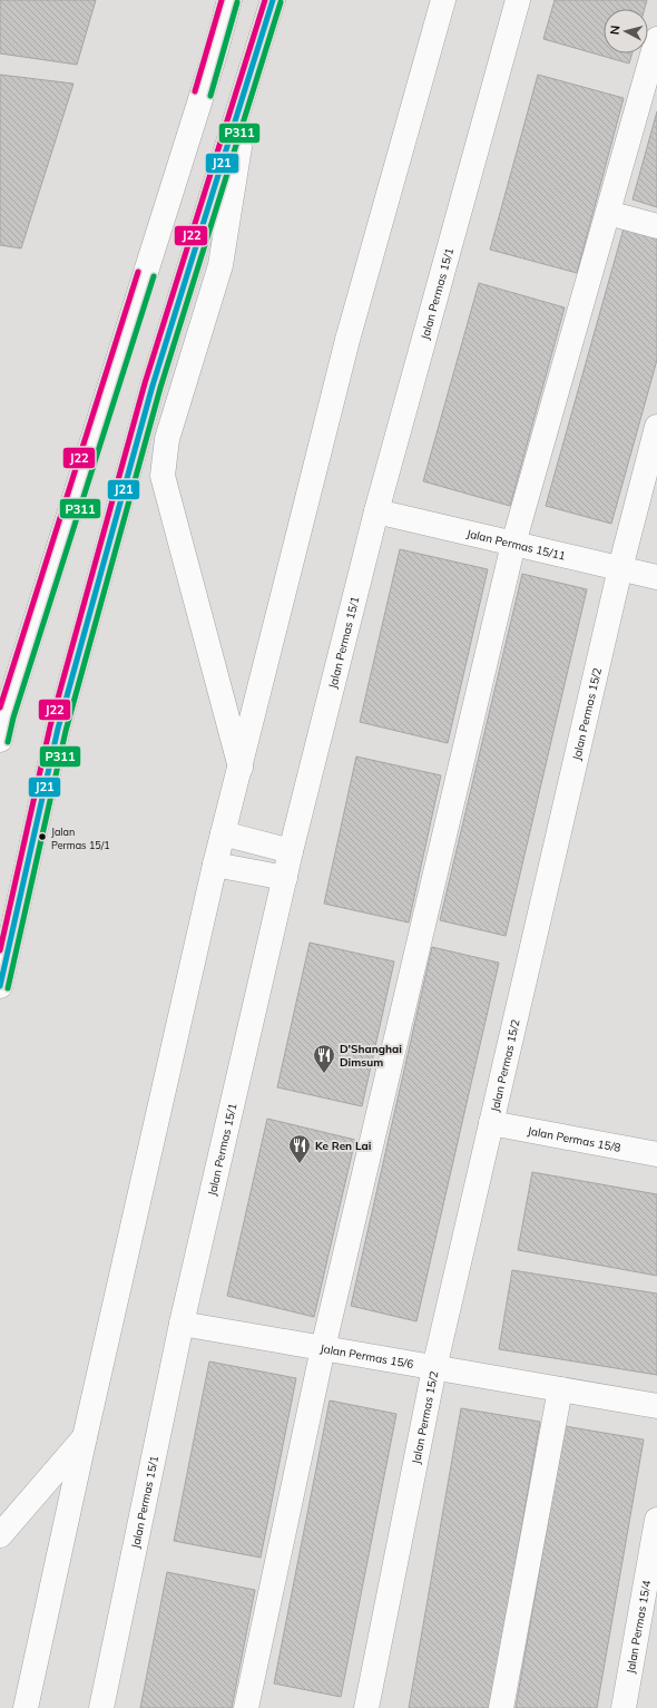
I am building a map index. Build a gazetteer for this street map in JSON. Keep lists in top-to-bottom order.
{
  "streets": {
    "main road": [
      "Jalan Permas 15/1",
      "Jalan Permas 15/11",
      "Jalan Permas 15/2",
      "Jalan Permas 15/8",
      "Jalan Permas 15/6",
      "Jalan Permas 15/4"
    ]
  },
  "crossings": [
    ["Jalan Permas 15/1", "Jalan Permas 15/11"],
    ["Jalan Permas 15/1", "Jalan Permas 15/6"],
    ["Jalan Permas 15/11", "Jalan Permas 15/2"],
    ["Jalan Permas 15/2", "Jalan Permas 15/8"],
    ["Jalan Permas 15/2", "Jalan Permas 15/6"]
  ],
  "places": {
    "other": ["Jalan Permas 15/1"],
    "restaurant": ["D'Shanghai Dimsum", "Ke Ren Lai"]
  },
  "lines": ["transit line J21", "transit line J22", "transit line P311"],
  "north": "left"
}
